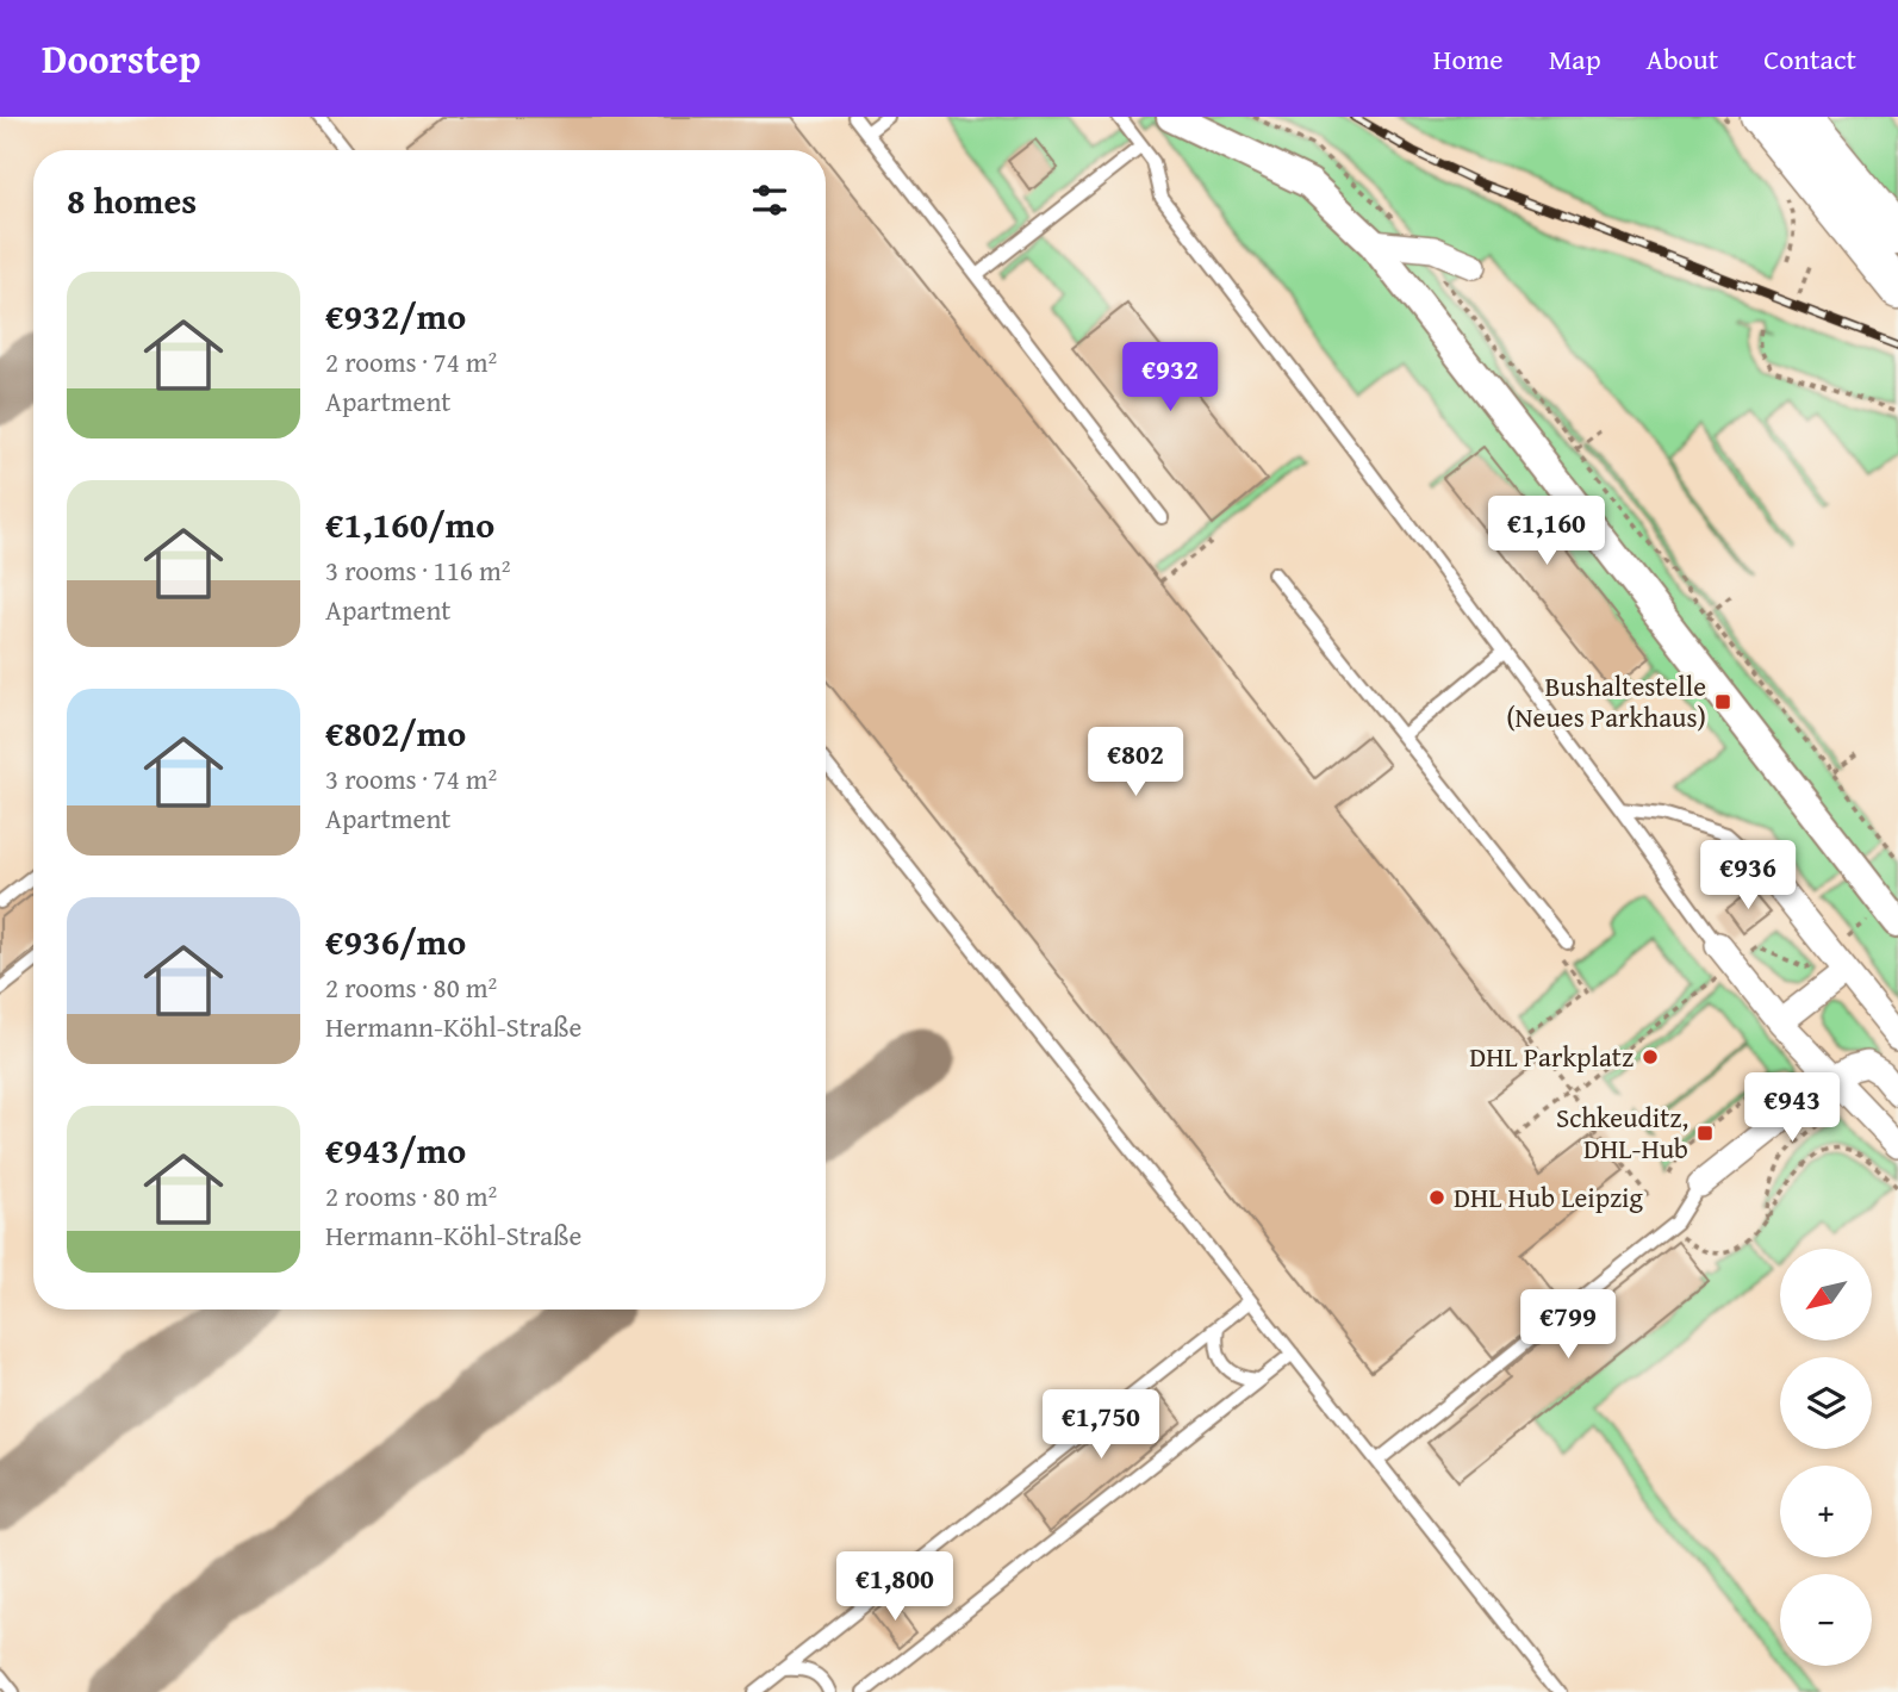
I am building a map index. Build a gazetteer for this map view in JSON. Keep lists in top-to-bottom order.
{
  "places": {
    "transit": ["Bushaltestelle (Neues Parkhaus)", "Schkeuditz, DHL-Hub"],
    "other": ["DHL Parkplatz", "DHL Hub Leipzig"]
  },
  "north": "bottom left",
  "page": {
    "header": "Doorstep",
    "nav": [
      "Home",
      "Map",
      "About",
      "Contact"
    ],
    "heading": "8 homes",
    "list": [
      {
        "name": "€932/mo",
        "note": "2 rooms · 74 m² · Apartment"
      },
      {
        "name": "€1,160/mo",
        "note": "3 rooms · 116 m² · Apartment"
      },
      {
        "name": "€802/mo",
        "note": "3 rooms · 74 m² · Apartment"
      },
      {
        "name": "€936/mo",
        "note": "2 rooms · 80 m² · Hermann-Köhl-Straße"
      },
      {
        "name": "€943/mo",
        "note": "2 rooms · 80 m² · Hermann-Köhl-Straße"
      }
    ],
    "price": [
      "€932",
      "€1,160",
      "€802",
      "€936",
      "€943",
      "€799",
      "€1,750",
      "€1,800"
    ],
    "map_buttons": ["+", "−"]
  }
}
